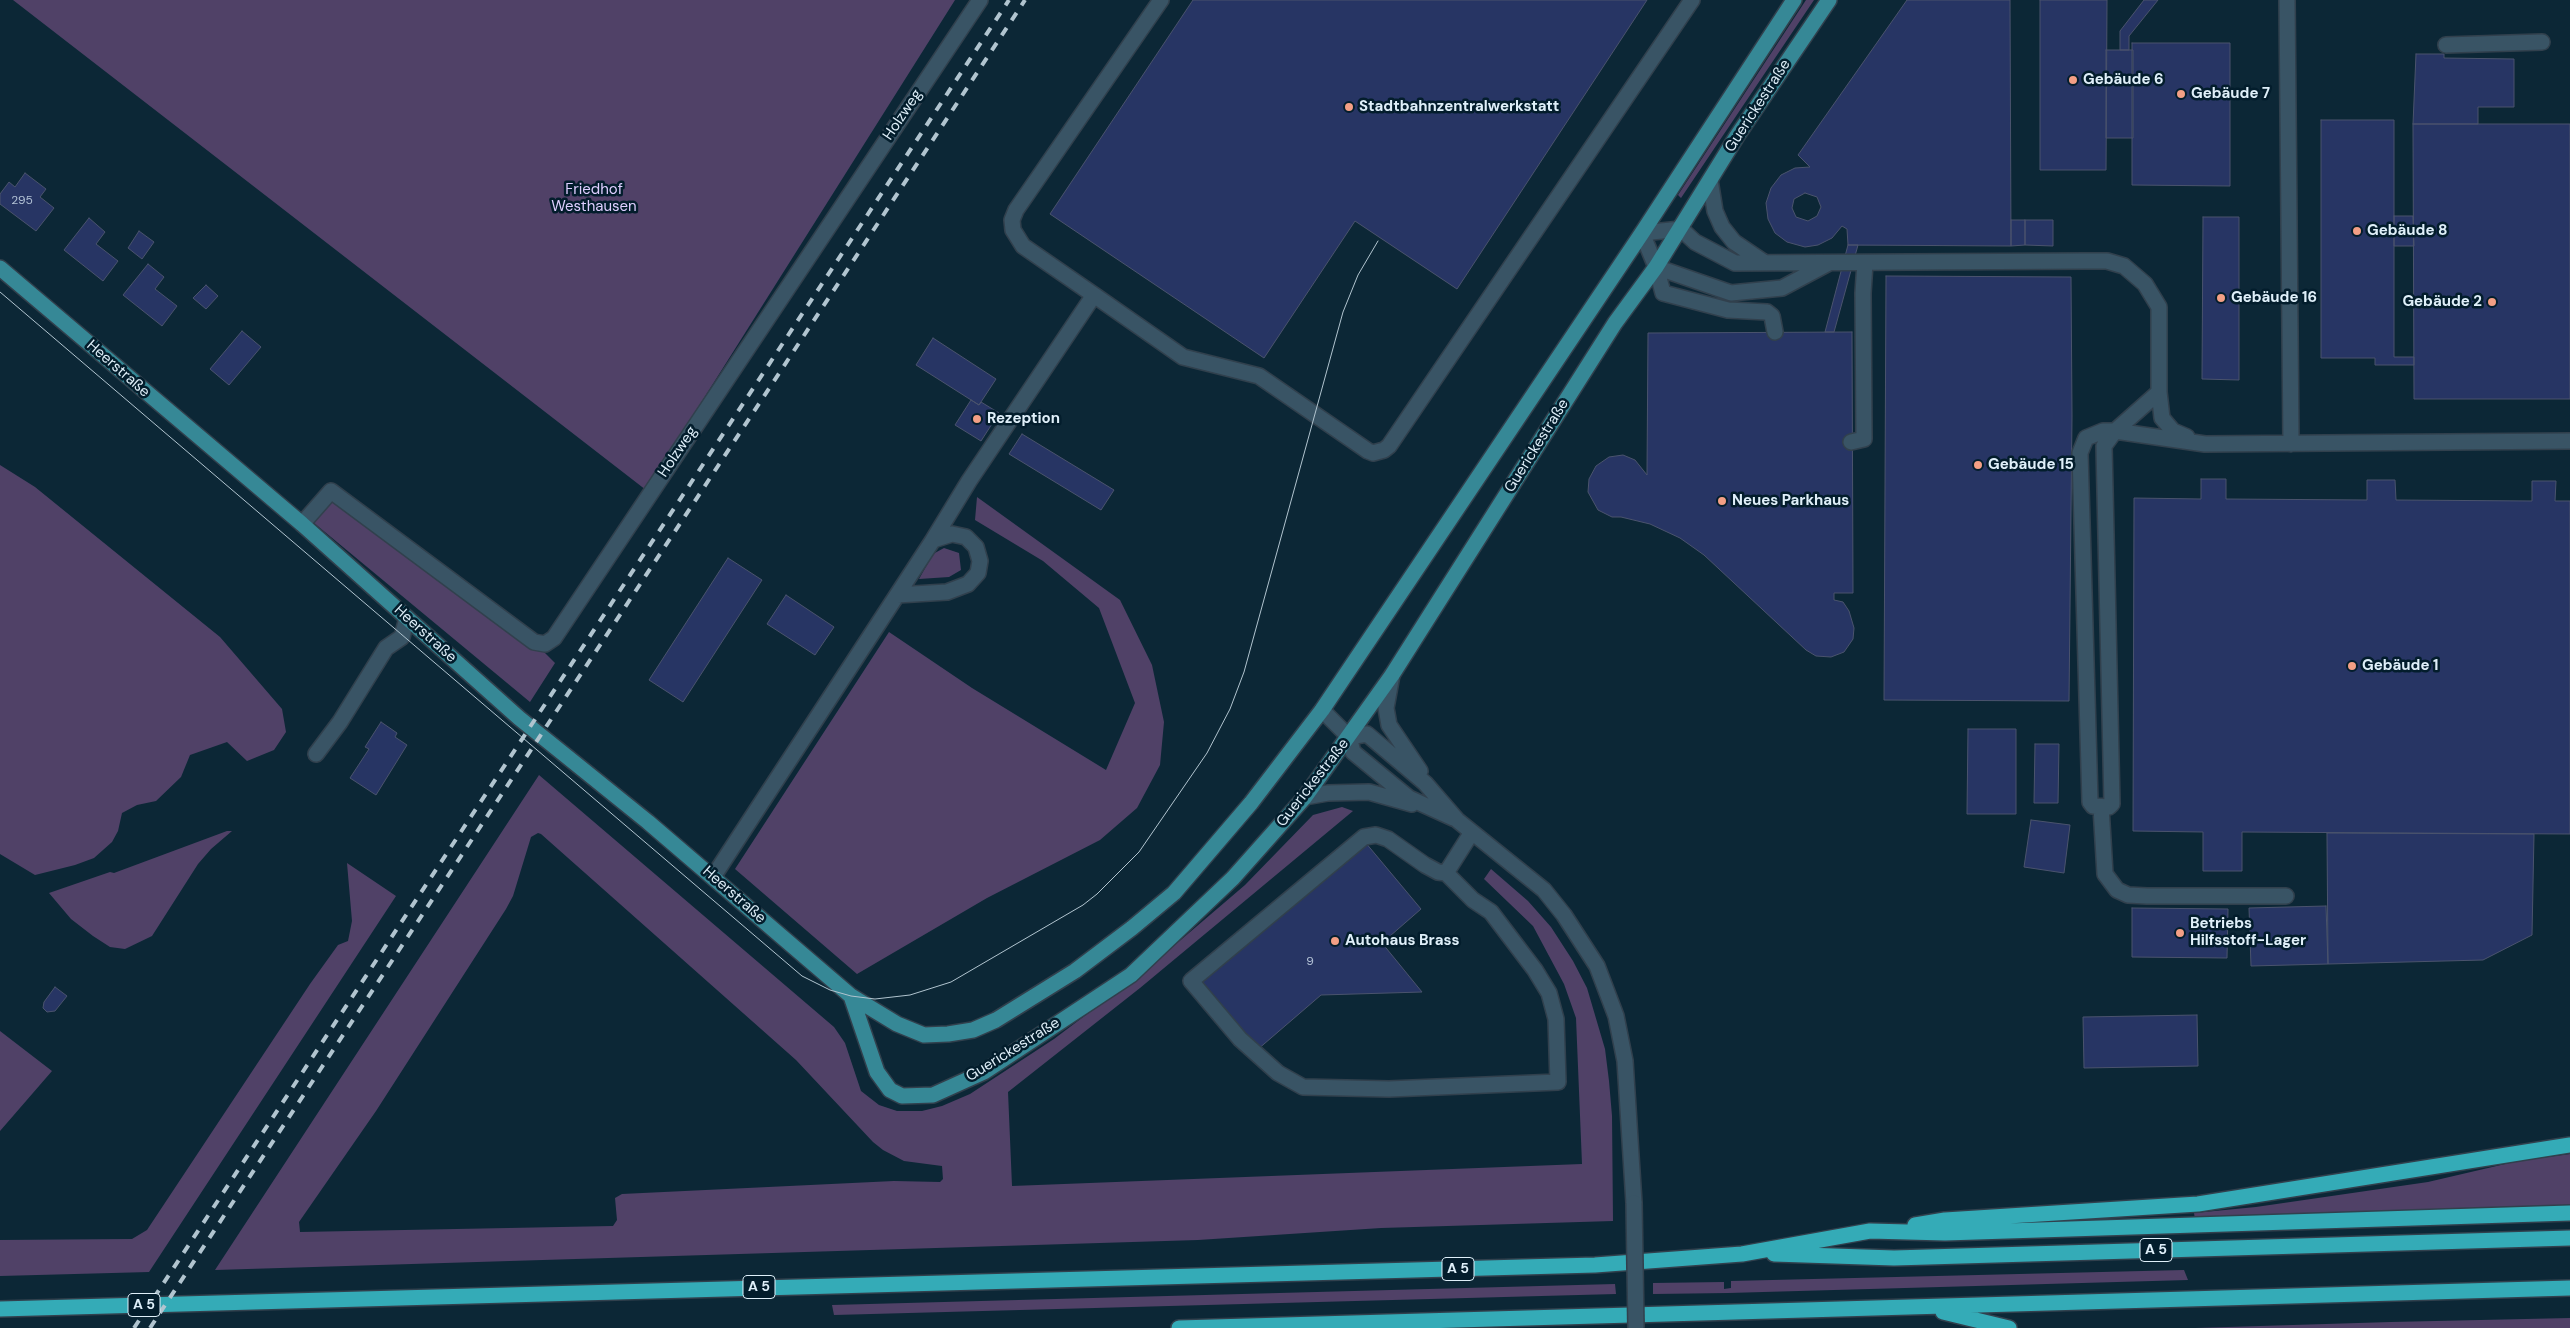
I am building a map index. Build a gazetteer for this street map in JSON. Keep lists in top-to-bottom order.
{
  "streets": {
    "highway": ["A 5"],
    "main road": ["Guerickestraße", "Heerstraße"],
    "lane": ["Holzweg"]
  },
  "crossings": [
    ["Guerickestraße", "Heerstraße"],
    ["Holzweg", "Heerstraße"]
  ],
  "parks": ["Friedhof Westhausen"],
  "places": [
    "Gebäude 6",
    "Gebäude 7",
    "Stadtbahnzentralwerkstatt",
    "Gebäude 8",
    "Gebäude 16",
    "Gebäude 2",
    "Rezeption",
    "Gebäude 15",
    "Neues Parkhaus",
    "Gebäude 1",
    "Betriebs Hilfsstoff-Lager",
    "Autohaus Brass"
  ],
  "house_numbers": ["295", "9"]
}
